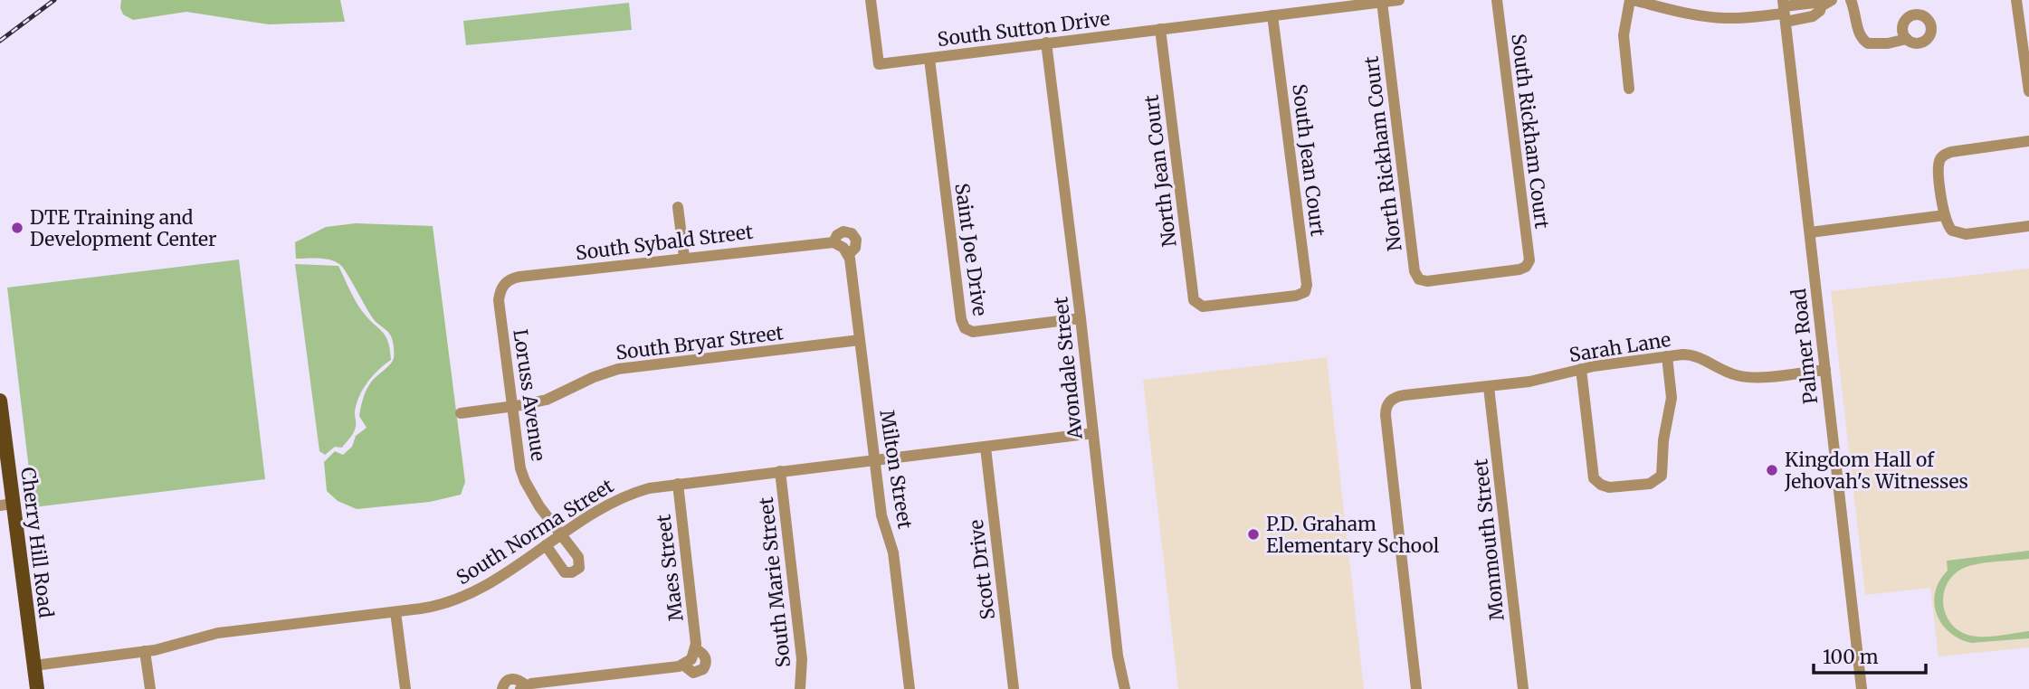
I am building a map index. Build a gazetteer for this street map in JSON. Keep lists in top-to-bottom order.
{
  "streets": {
    "main road": ["Cherry Hill Road"],
    "street": [
      "South Sutton Drive",
      "South Rickham Court",
      "North Rickham Court",
      "South Jean Court",
      "North Jean Court",
      "South Sybald Street",
      "Saint Joe Drive",
      "South Bryar Street",
      "Palmer Road",
      "Sarah Lane",
      "Avondale Street",
      "Loruss Avenue",
      "Milton Street",
      "South Norma Street",
      "Monmouth Street",
      "Maes Street",
      "Scott Drive",
      "South Marie Street"
    ]
  },
  "crossings": [
    ["South Sutton Drive", "North Rickham Court"],
    ["South Sutton Drive", "South Jean Court"],
    ["South Sutton Drive", "North Jean Court"],
    ["South Sutton Drive", "Saint Joe Drive"],
    ["South Sutton Drive", "Avondale Street"],
    ["South Rickham Court", "North Rickham Court"],
    ["South Jean Court", "North Jean Court"],
    ["South Sybald Street", "Loruss Avenue"],
    ["South Sybald Street", "Milton Street"],
    ["Saint Joe Drive", "Avondale Street"],
    ["South Bryar Street", "Loruss Avenue"],
    ["South Bryar Street", "Milton Street"],
    ["Palmer Road", "Sarah Lane"],
    ["Sarah Lane", "Monmouth Street"],
    ["Avondale Street", "South Norma Street"],
    ["Loruss Avenue", "South Norma Street"],
    ["Milton Street", "South Norma Street"],
    ["South Norma Street", "Cherry Hill Road"],
    ["South Norma Street", "Maes Street"],
    ["South Norma Street", "Scott Drive"],
    ["South Norma Street", "South Marie Street"]
  ],
  "places": ["DTE Training and Development Center", "Kingdom Hall of Jehovah's Witnesses", "P.D. Graham Elementary School"],
  "scale_bar": "100 m"
}
